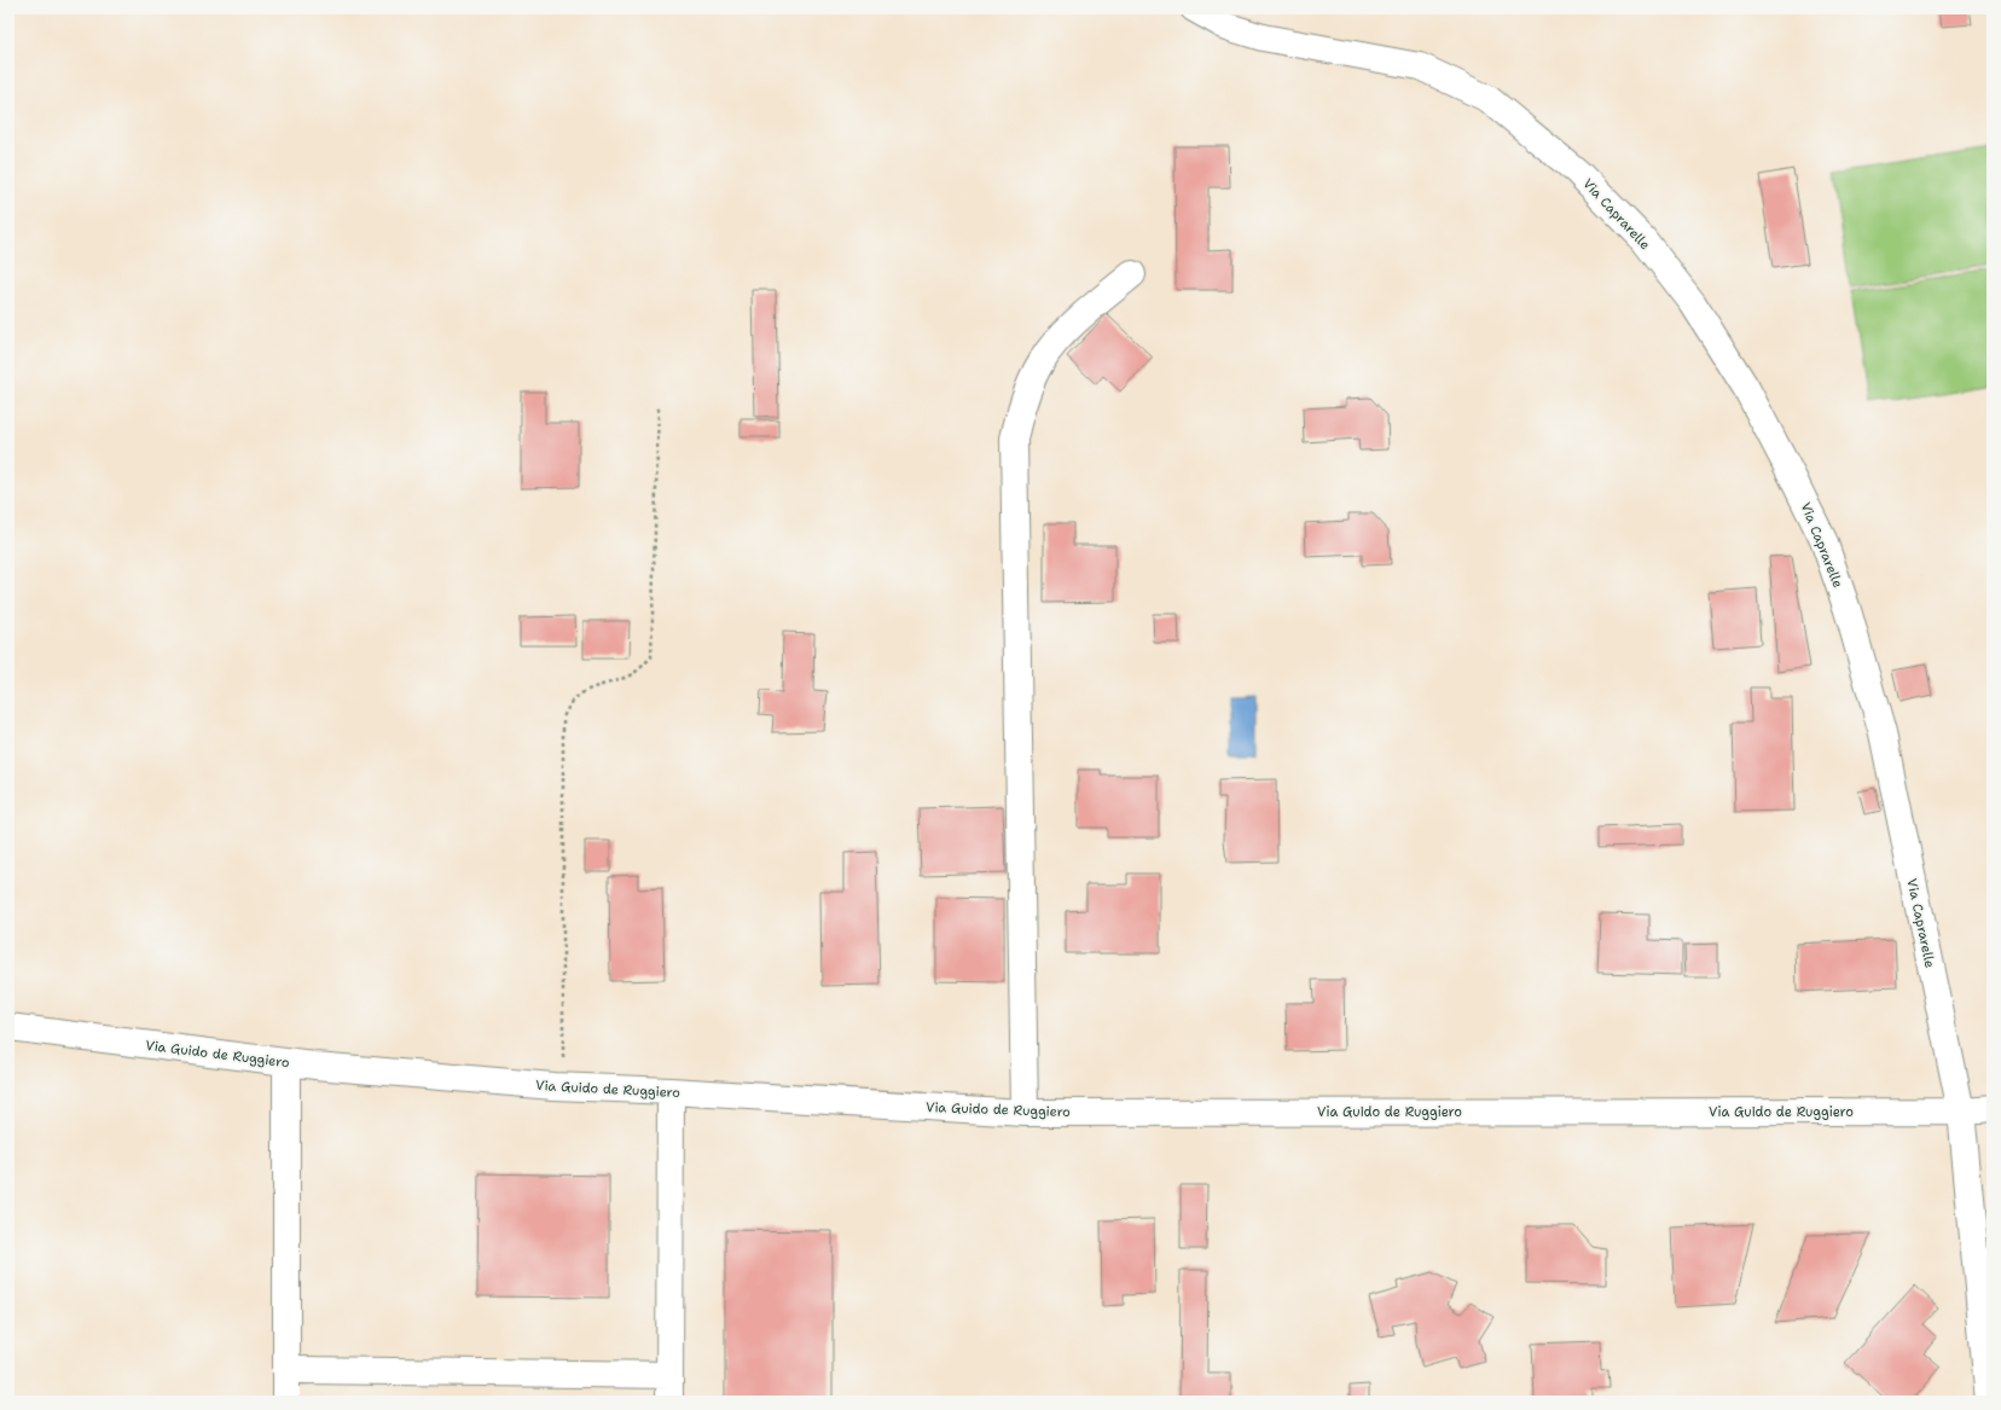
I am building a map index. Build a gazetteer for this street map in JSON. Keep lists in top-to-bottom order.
{
  "streets": {
    "street": ["Via Caprarelle", "Via Guido de Ruggiero"]
  },
  "crossings": [
    ["Via Caprarelle", "Via Guido de Ruggiero"]
  ]
}
